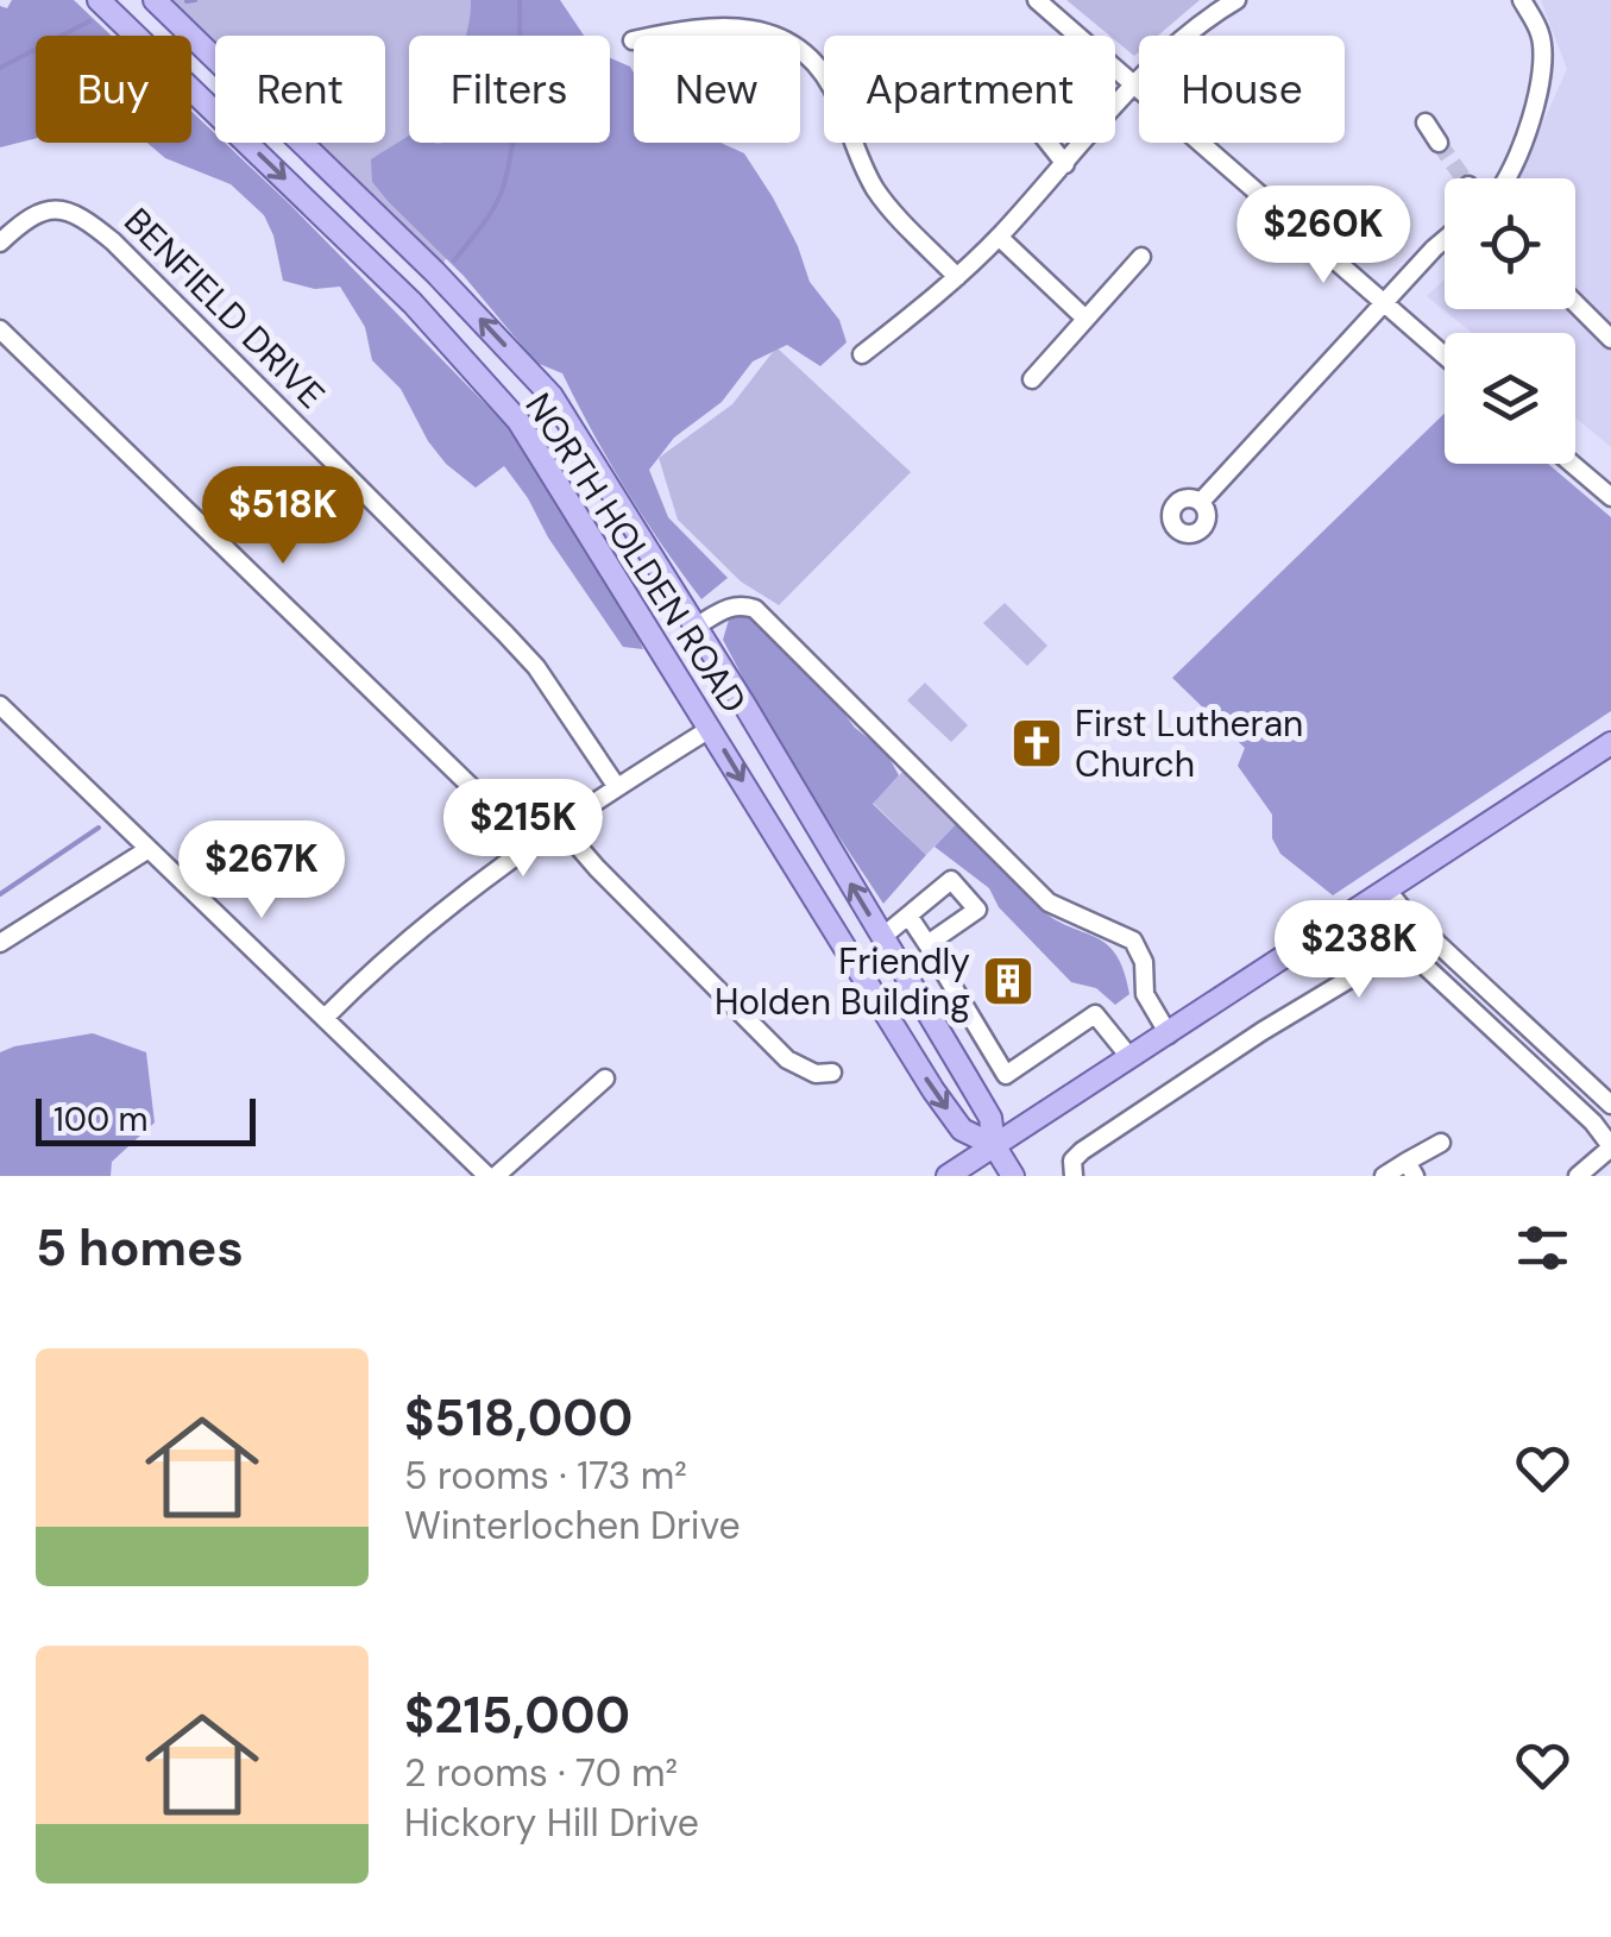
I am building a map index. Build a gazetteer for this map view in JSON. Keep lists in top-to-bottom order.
{
  "streets": {
    "main road": ["NORTH HOLDEN ROAD"],
    "street": ["BENFIELD DRIVE"]
  },
  "places": {
    "church": ["First Lutheran Church"],
    "building": ["Friendly Holden Building"]
  },
  "scale_bar": "100 m",
  "page": {
    "chip": [
      "Buy",
      "Rent",
      "Filters",
      "New",
      "Apartment",
      "House"
    ],
    "price": [
      "$260K",
      "$518K",
      "$215K",
      "$267K",
      "$238K"
    ],
    "scale": "100 m",
    "heading": "5 homes",
    "list": [
      {
        "name": "$518,000",
        "note": "5 rooms · 173 m² · Winterlochen Drive"
      },
      {
        "name": "$215,000",
        "note": "2 rooms · 70 m² · Hickory Hill Drive"
      }
    ]
  }
}
